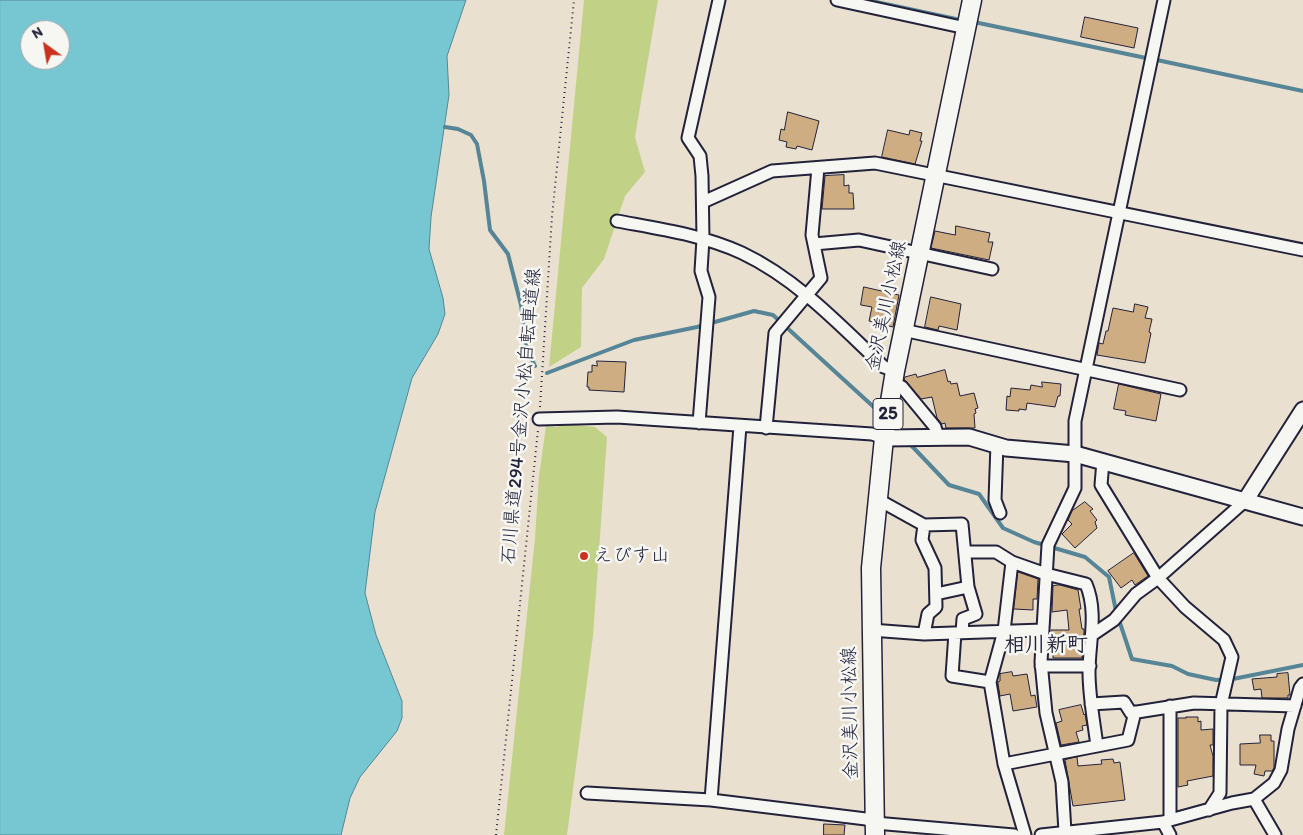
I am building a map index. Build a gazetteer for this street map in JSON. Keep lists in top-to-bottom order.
{
  "streets": {
    "main road": ["金沢美川小松線", "25"],
    "path": ["石川県道294号金沢小松自転車道線"]
  },
  "districts": ["相川新町"],
  "places": ["えびす山"],
  "north": "top left"
}
